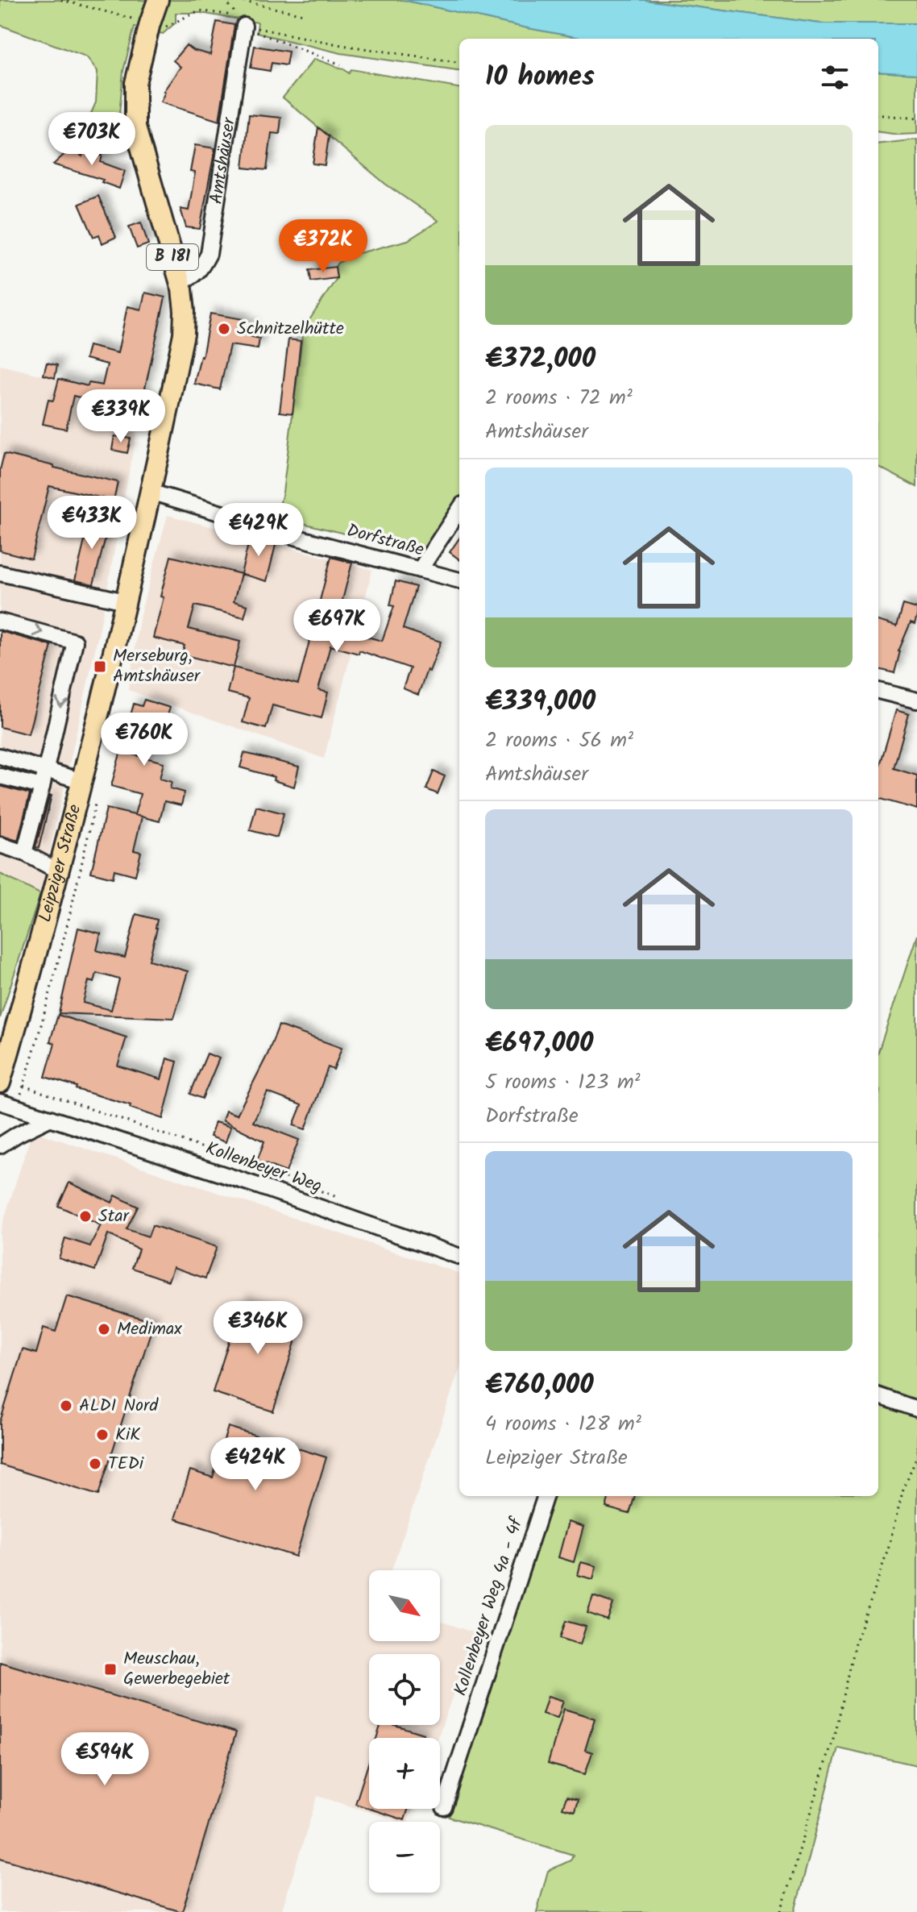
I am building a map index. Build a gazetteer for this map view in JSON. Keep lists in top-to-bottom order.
{
  "streets": {
    "main road": ["B 181", "Leipziger Straße"],
    "street": [
      "Amtshäuser",
      "Dorfstraße",
      "Kollenbeyer Weg",
      "Kollenbeyer Weg 4a - 4f"
    ]
  },
  "crossings": [
    ["Amtshäuser", "B 181"],
    ["B 181", "Dorfstraße"],
    ["B 181", "Leipziger Straße"],
    ["Dorfstraße", "Leipziger Straße"]
  ],
  "places": {
    "other": [
      "Schnitzelhütte",
      "Star",
      "Medimax",
      "ALDI Nord",
      "KiK",
      "TEDi"
    ],
    "transit": ["Merseburg, Amtshäuser", "Meuschau, Gewerbegebiet"]
  },
  "north": "bottom right",
  "page": {
    "heading": "10 homes",
    "price": [
      "€703K",
      "€372K",
      "€339K",
      "€433K",
      "€429K",
      "€697K",
      "€760K",
      "€346K",
      "€424K",
      "€594K"
    ],
    "list": [
      {
        "name": "€372,000",
        "note": "2 rooms · 72 m² · Amtshäuser"
      },
      {
        "name": "€339,000",
        "note": "2 rooms · 56 m² · Amtshäuser"
      },
      {
        "name": "€697,000",
        "note": "5 rooms · 123 m² · Dorfstraße"
      },
      {
        "name": "€760,000",
        "note": "4 rooms · 128 m² · Leipziger Straße"
      }
    ],
    "map_buttons": ["+", "−"]
  }
}
